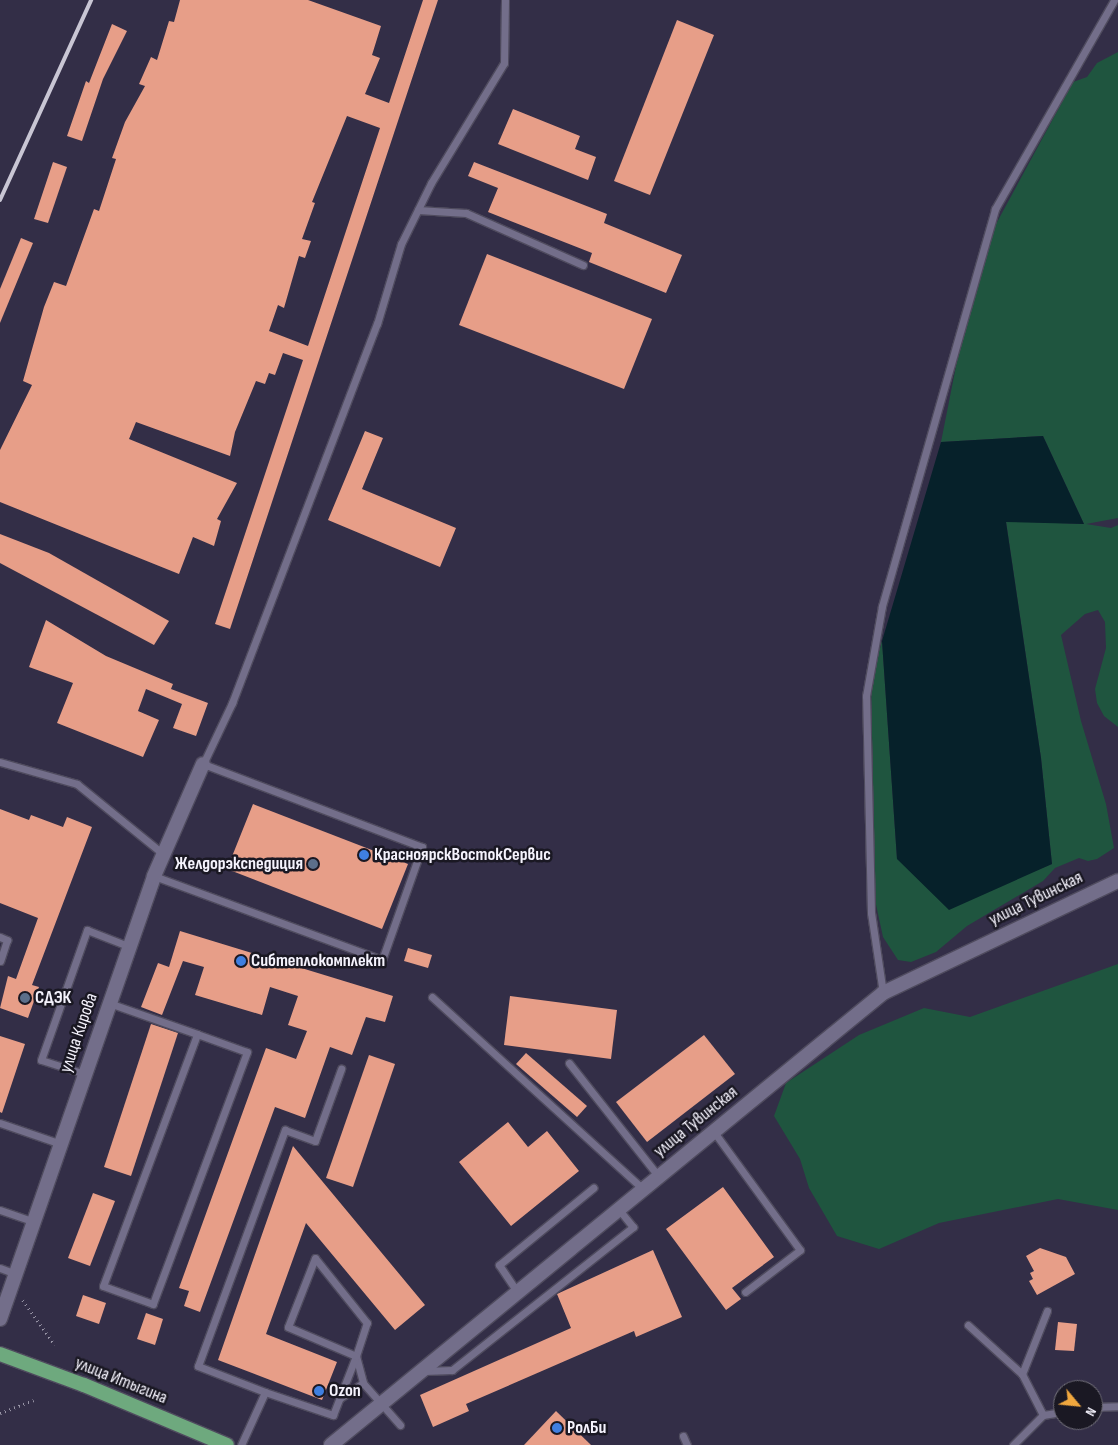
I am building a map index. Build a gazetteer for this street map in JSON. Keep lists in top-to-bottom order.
{
  "streets": {
    "main road": ["улица Итыгина"],
    "street": ["улица Тувинская", "улица Кирова"]
  },
  "places": [
    "КрасноярскВостокСервис",
    "Желдорэкспедиция",
    "Сибтеплокомплект",
    "СДЭК",
    "Ozon",
    "РолБи"
  ],
  "north": "bottom right"
}
